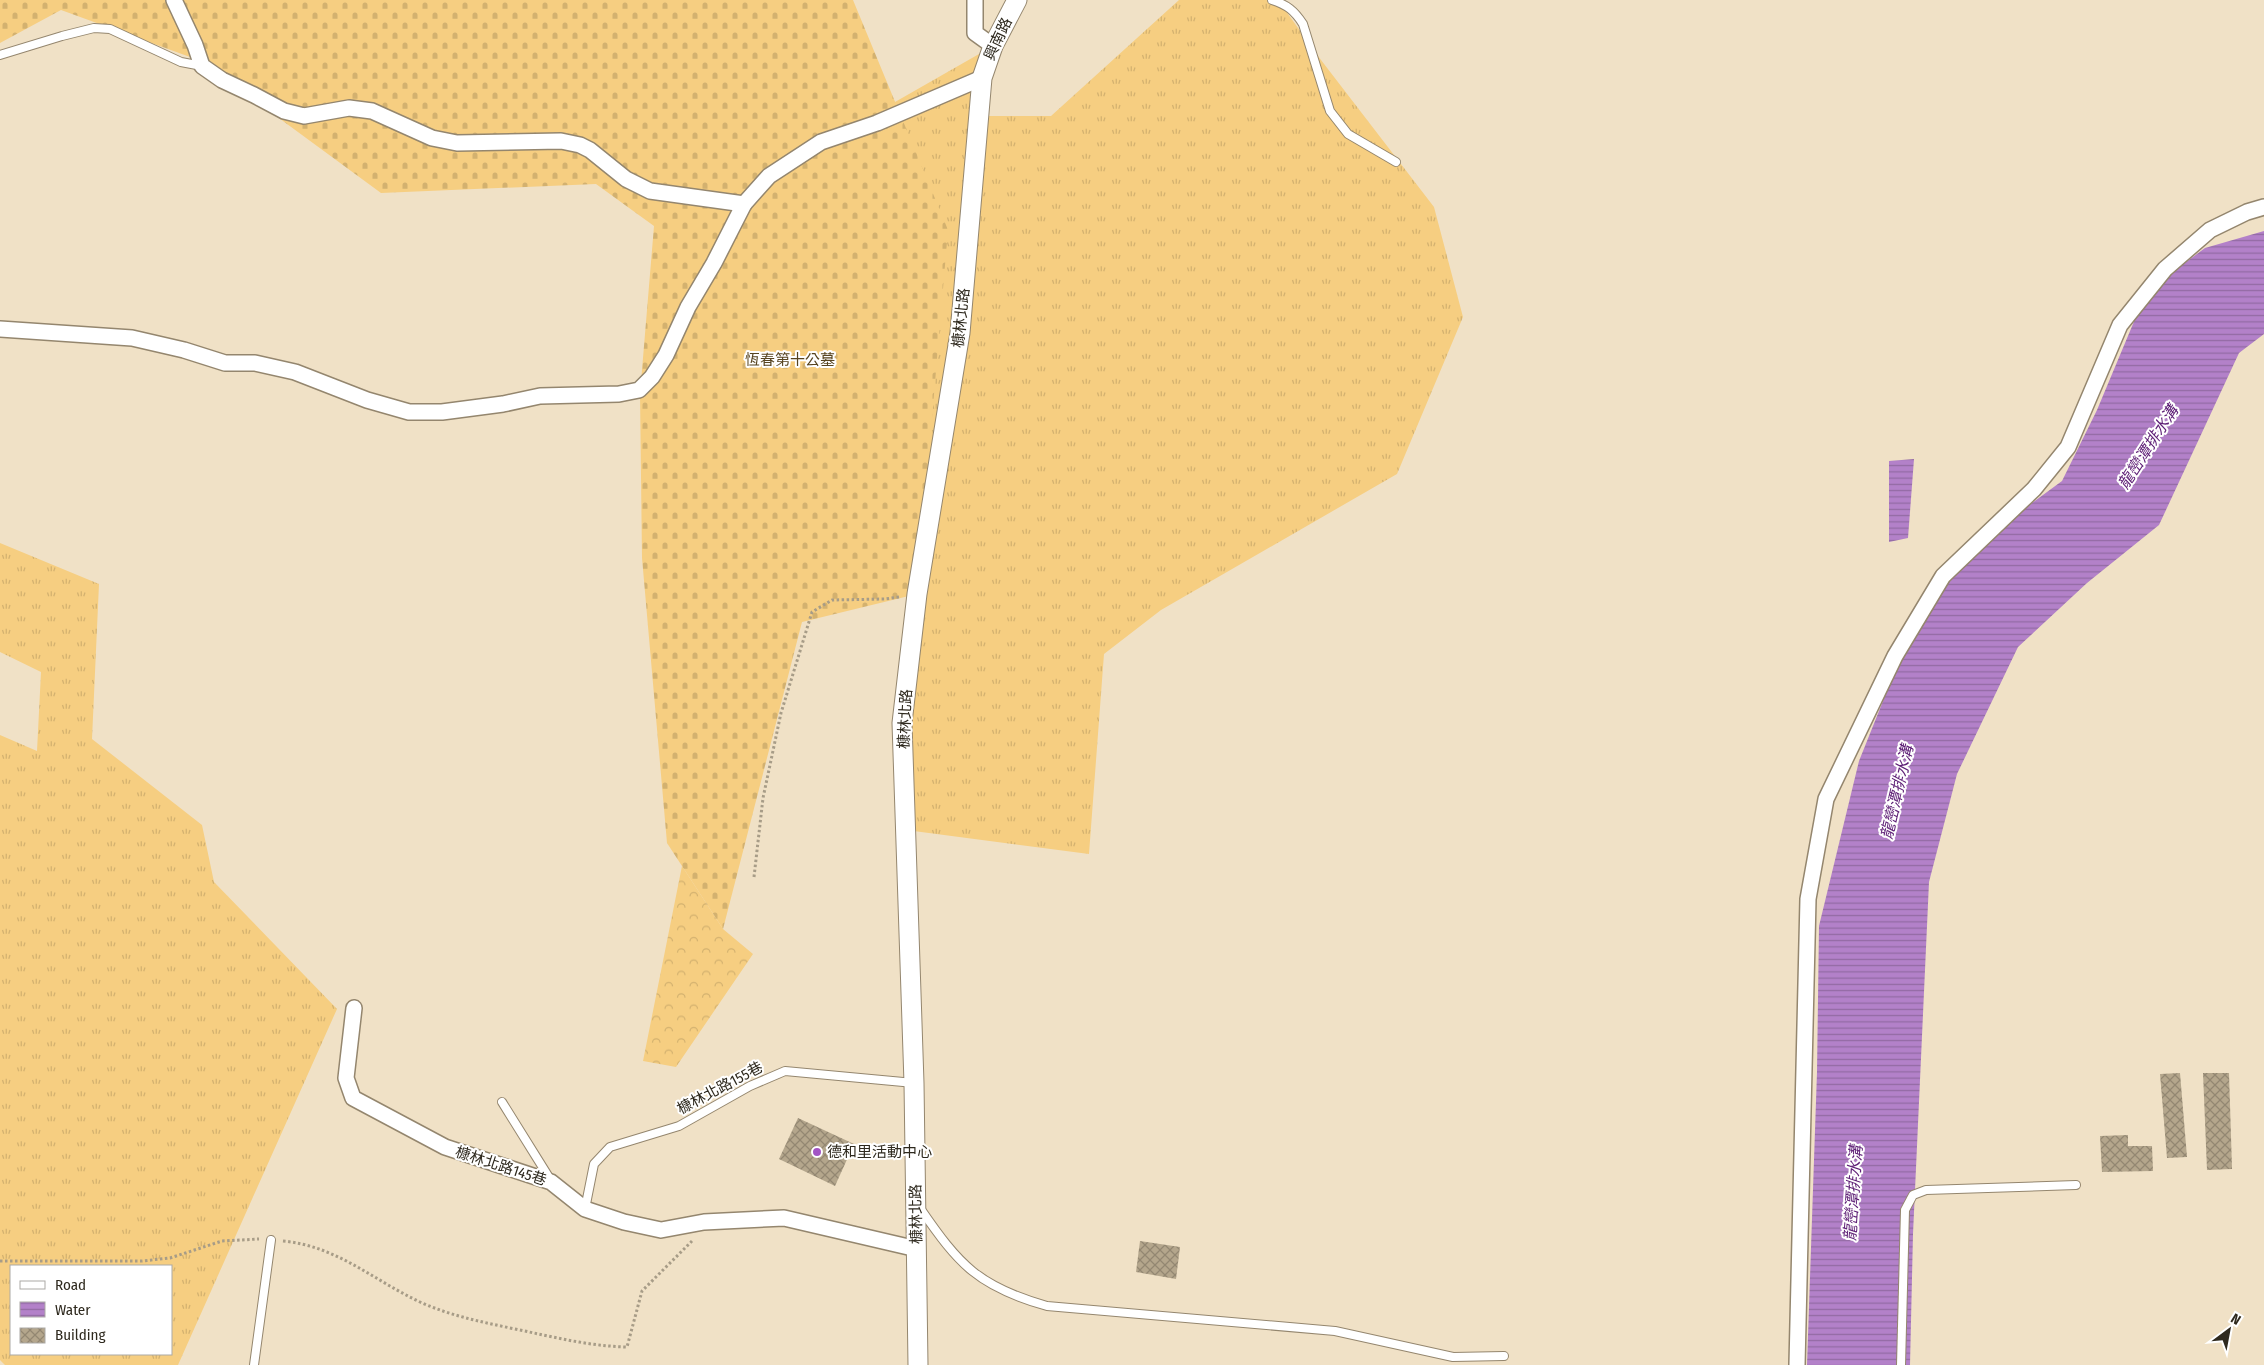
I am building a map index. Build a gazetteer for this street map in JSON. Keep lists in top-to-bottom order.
{
  "streets": {
    "street": ["興南路", "槺林北路", "槺林北路145巷"],
    "lane": ["槺林北路155巷"]
  },
  "crossings": [
    ["興南路", "槺林北路"],
    ["槺林北路", "槺林北路155巷"],
    ["槺林北路", "槺林北路145巷"],
    ["槺林北路155巷", "槺林北路145巷"]
  ],
  "water": ["龍巒潭排水溝"],
  "parks": ["恆春第十公墓"],
  "places": ["德和里活動中心"],
  "legend": ["Road", "Water", "Building"],
  "north": "top right"
}
